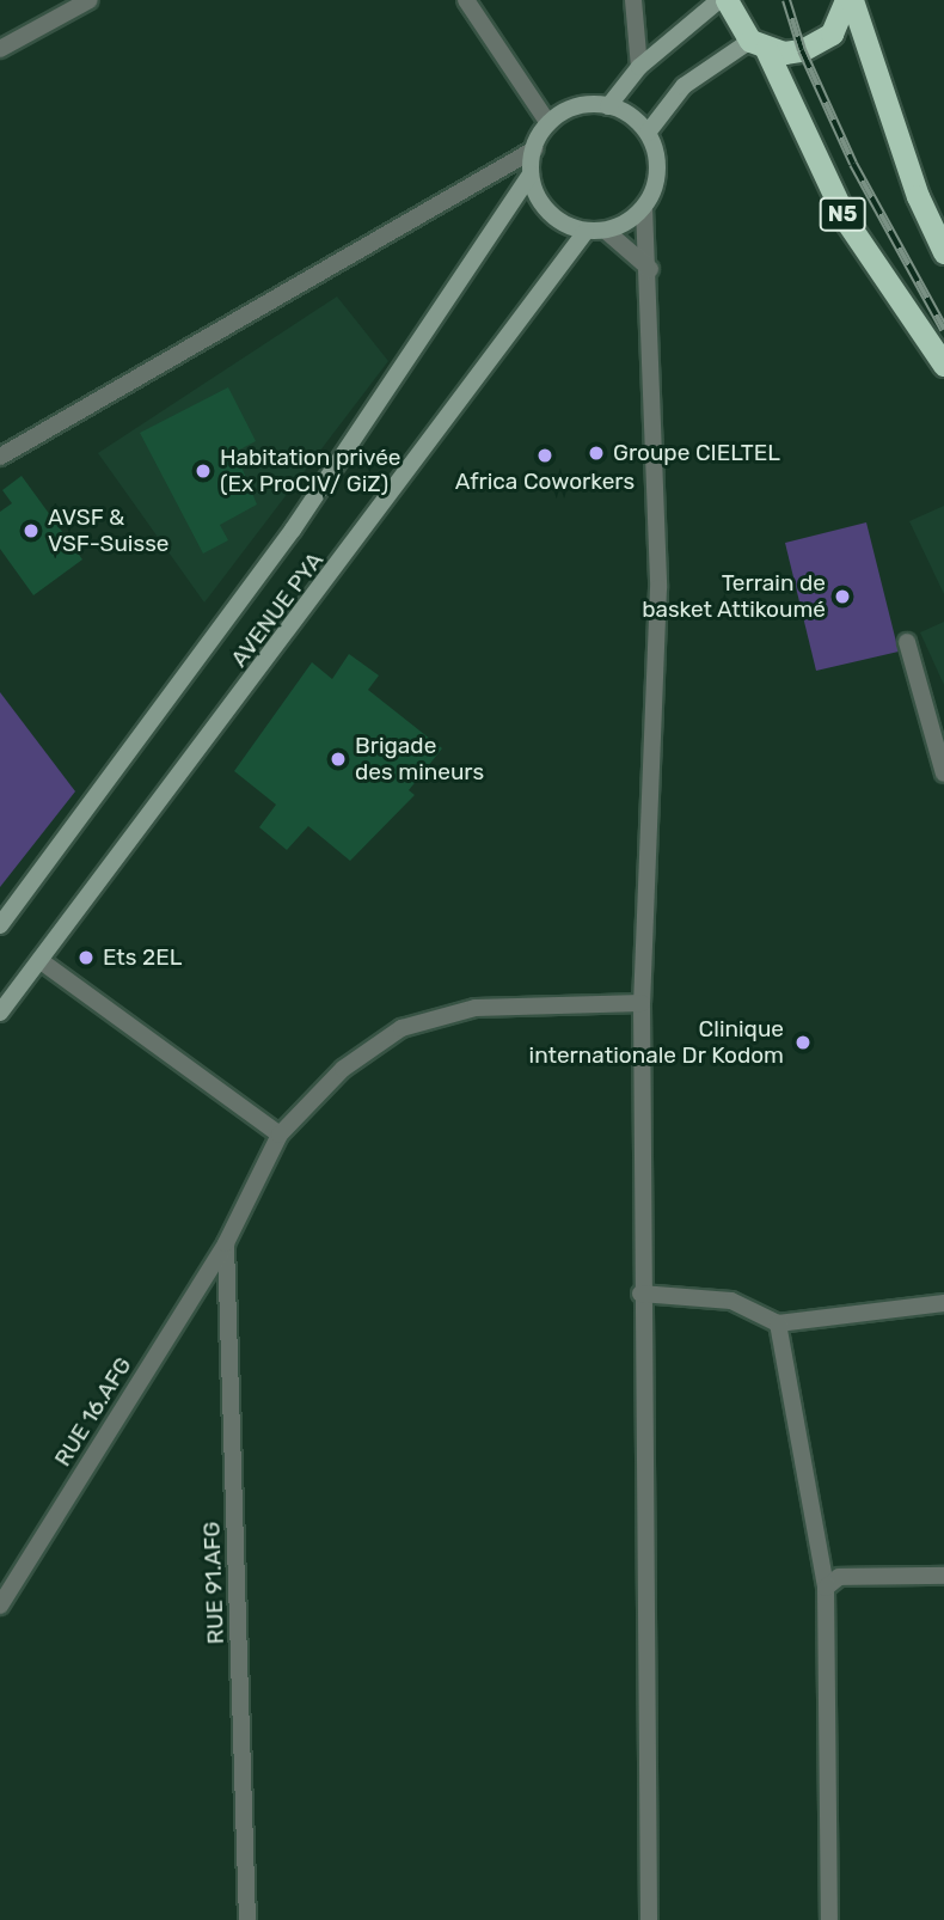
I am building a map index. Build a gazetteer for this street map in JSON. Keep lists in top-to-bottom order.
{
  "streets": {
    "highway": ["N5"],
    "main road": ["AVENUE PYA"],
    "street": ["RUE 16.AFG", "RUE 91.AFG"]
  },
  "crossings": [
    ["RUE 16.AFG", "RUE 91.AFG"]
  ],
  "places": [
    "Groupe CIELTEL",
    "Africa Coworkers",
    "Habitation privée (Ex ProCIV/ GiZ)",
    "AVSF & VSF-Suisse",
    "Terrain de basket Attikoumé",
    "Brigade des mineurs",
    "Ets 2EL",
    "Clinique internationale Dr Kodom"
  ]
}
